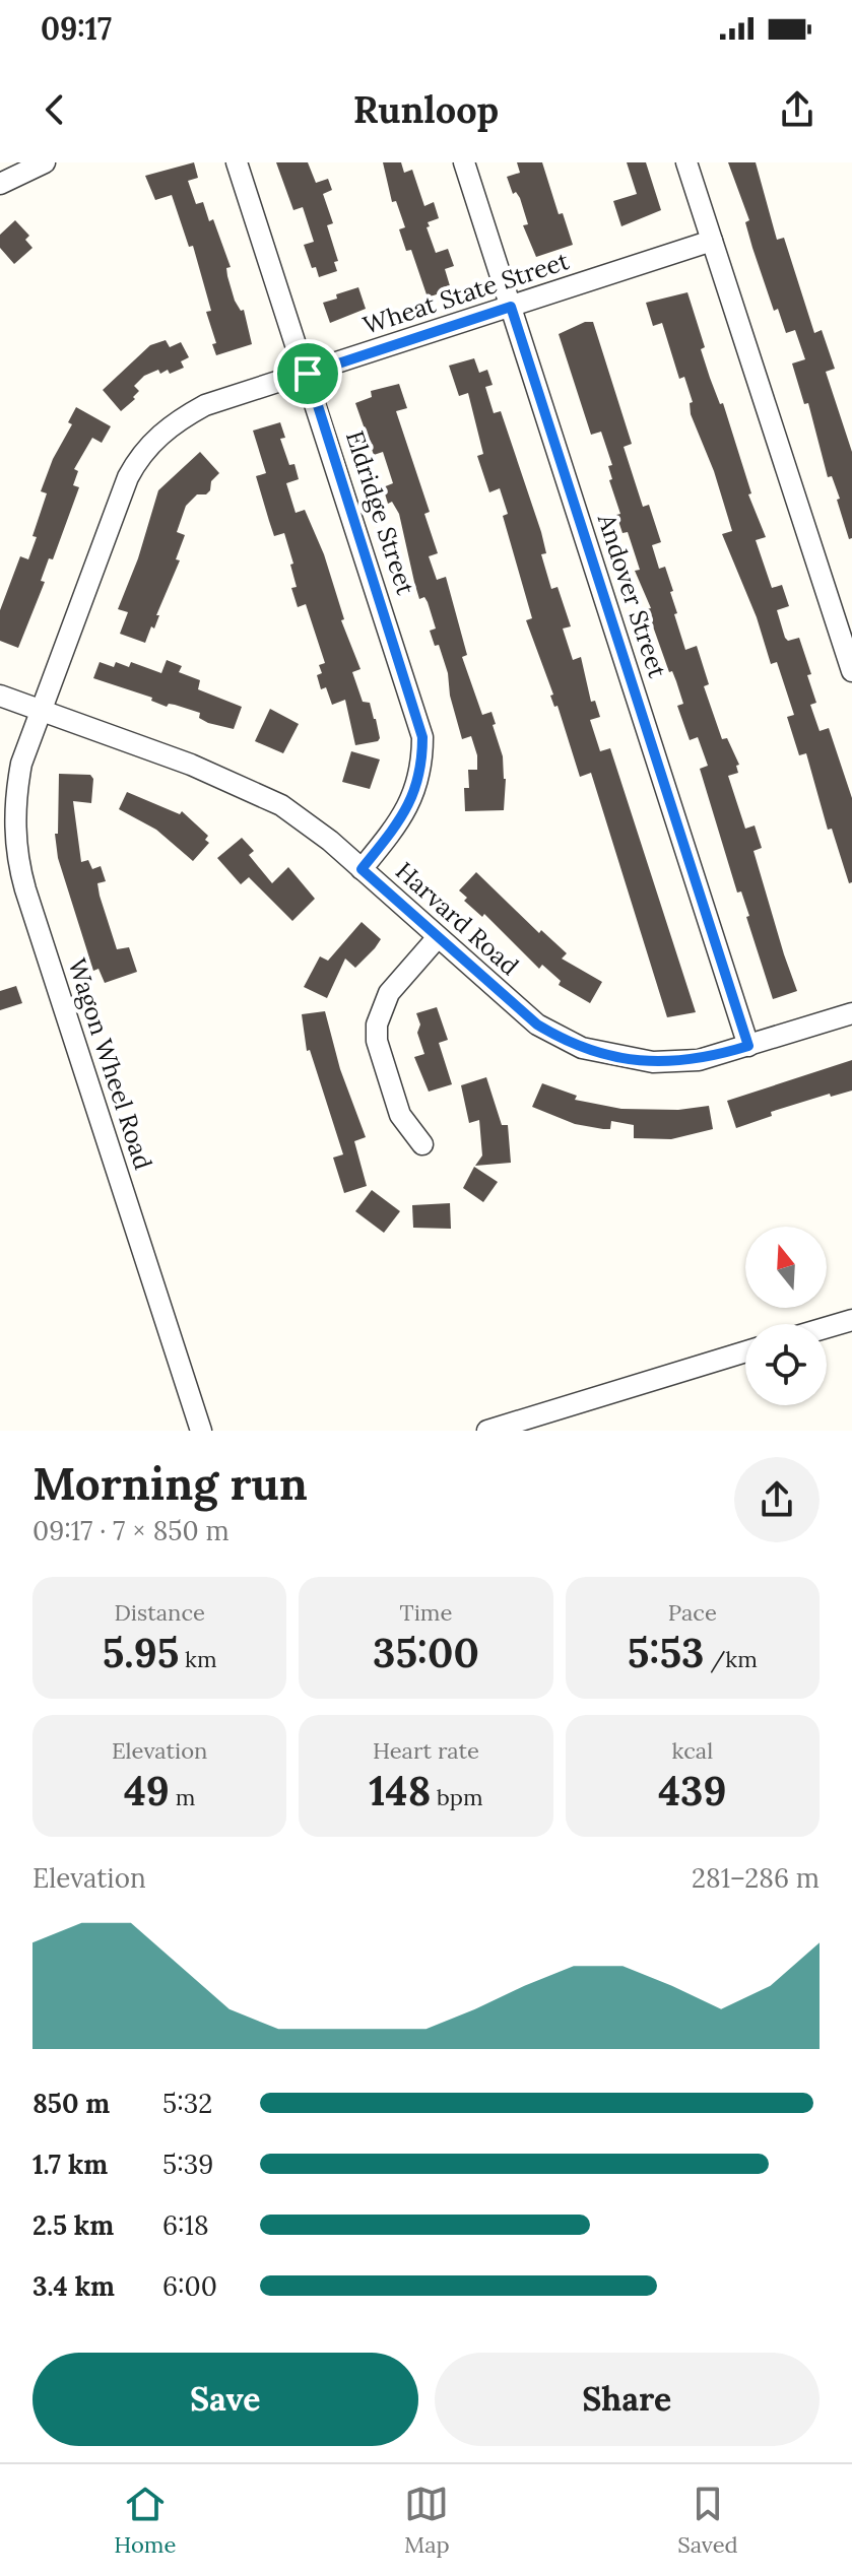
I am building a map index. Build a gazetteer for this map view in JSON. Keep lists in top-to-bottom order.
{
  "streets": {
    "street": [
      "Wheat State Street",
      "Eldridge Street",
      "Andover Street",
      "Harvard Road",
      "Wagon Wheel Road"
    ]
  },
  "crossings": [
    ["Wheat State Street", "Eldridge Street"],
    ["Wheat State Street", "Andover Street"],
    ["Wheat State Street", "Harvard Road"],
    ["Wheat State Street", "Wagon Wheel Road"],
    ["Eldridge Street", "Harvard Road"],
    ["Andover Street", "Harvard Road"],
    ["Harvard Road", "Wagon Wheel Road"]
  ],
  "north": "top",
  "page": {
    "status": "09:17",
    "header": "Runloop",
    "heading": ["Morning run", "09:17 · 7 × 850 m"],
    "stats": [
      ["Distance", "5.95 km"],
      ["Time", "35:00"],
      ["Pace", "5:53 /km"],
      ["Elevation", "49 m"],
      ["Heart rate", "148 bpm"],
      ["kcal", "439"]
    ],
    "chart": ["Elevation", "281–286 m"],
    "list": [
      {
        "name": "850 m",
        "note": "5:32"
      },
      {
        "name": "1.7 km",
        "note": "5:39"
      },
      {
        "name": "2.5 km",
        "note": "6:18"
      },
      {
        "name": "3.4 km",
        "note": "6:00"
      }
    ],
    "buttons": ["Save", "Share"],
    "tabs": ["Home", "Map", "Saved"]
  }
}
